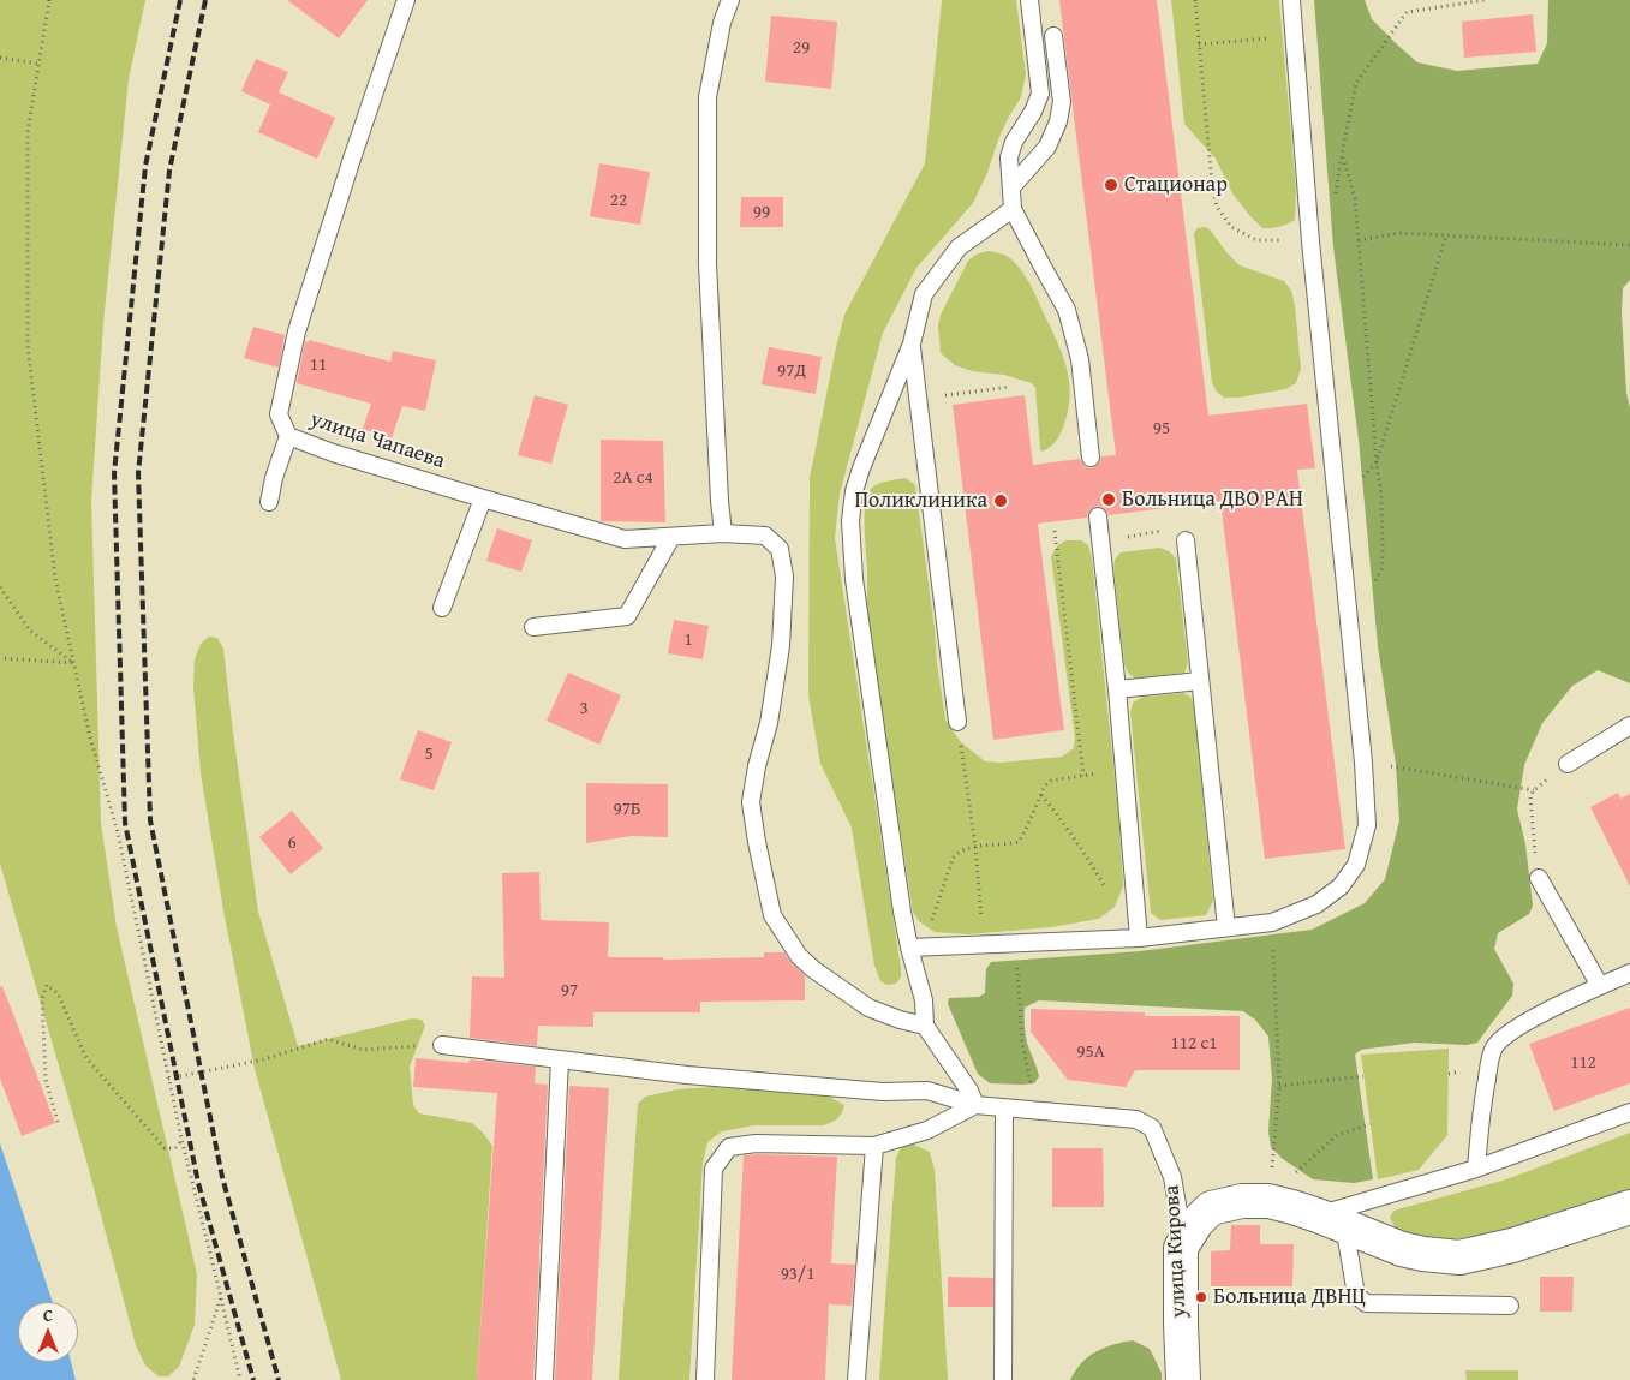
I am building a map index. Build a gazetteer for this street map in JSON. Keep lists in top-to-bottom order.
{
  "streets": {
    "street": ["улица Кирова"],
    "lane": ["улица Чапаева"]
  },
  "places": [
    "Стационар",
    "Больница ДВО РАН",
    "Поликлиника",
    "Больница ДВНЦ"
  ],
  "house_numbers": [
    "29",
    "22",
    "99",
    "11",
    "97Д",
    "95",
    "2А с4",
    "1",
    "3",
    "5",
    "97Б",
    "6",
    "97",
    "112 с1",
    "95А",
    "112",
    "93/1"
  ],
  "north": "top"
}
